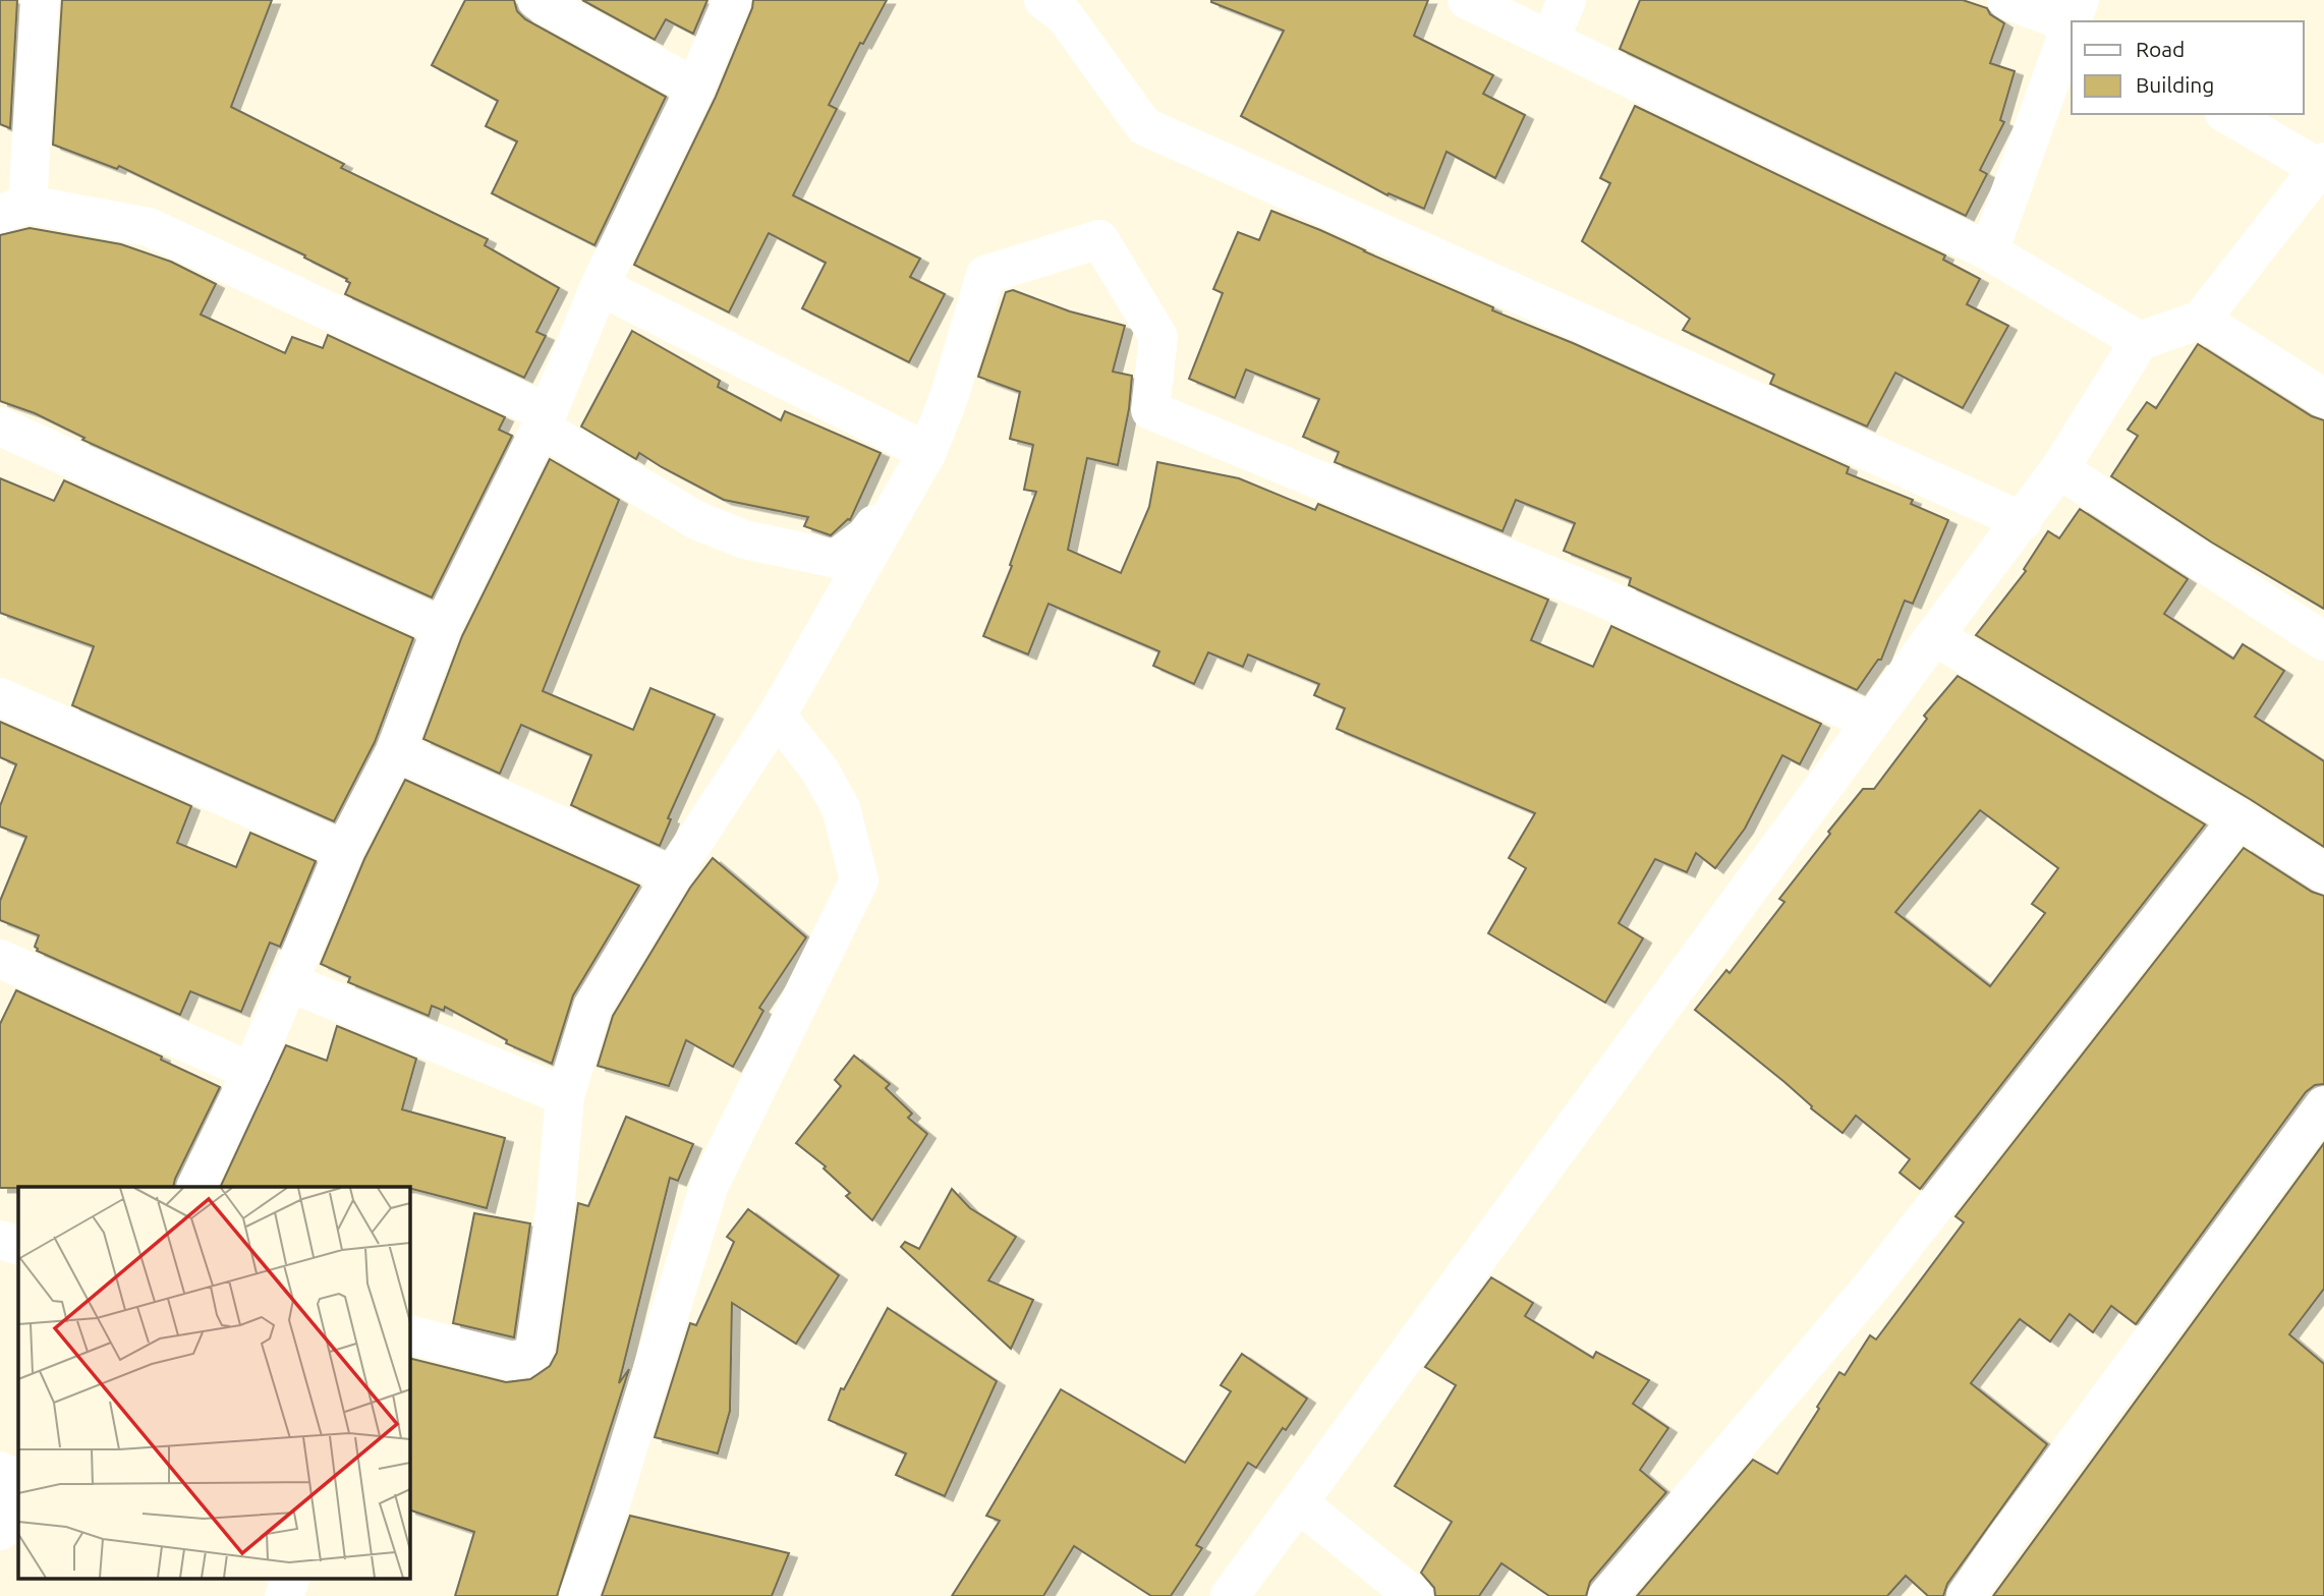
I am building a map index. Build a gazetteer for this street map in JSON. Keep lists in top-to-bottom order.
{
  "legend": ["Road", "Building"]
}
